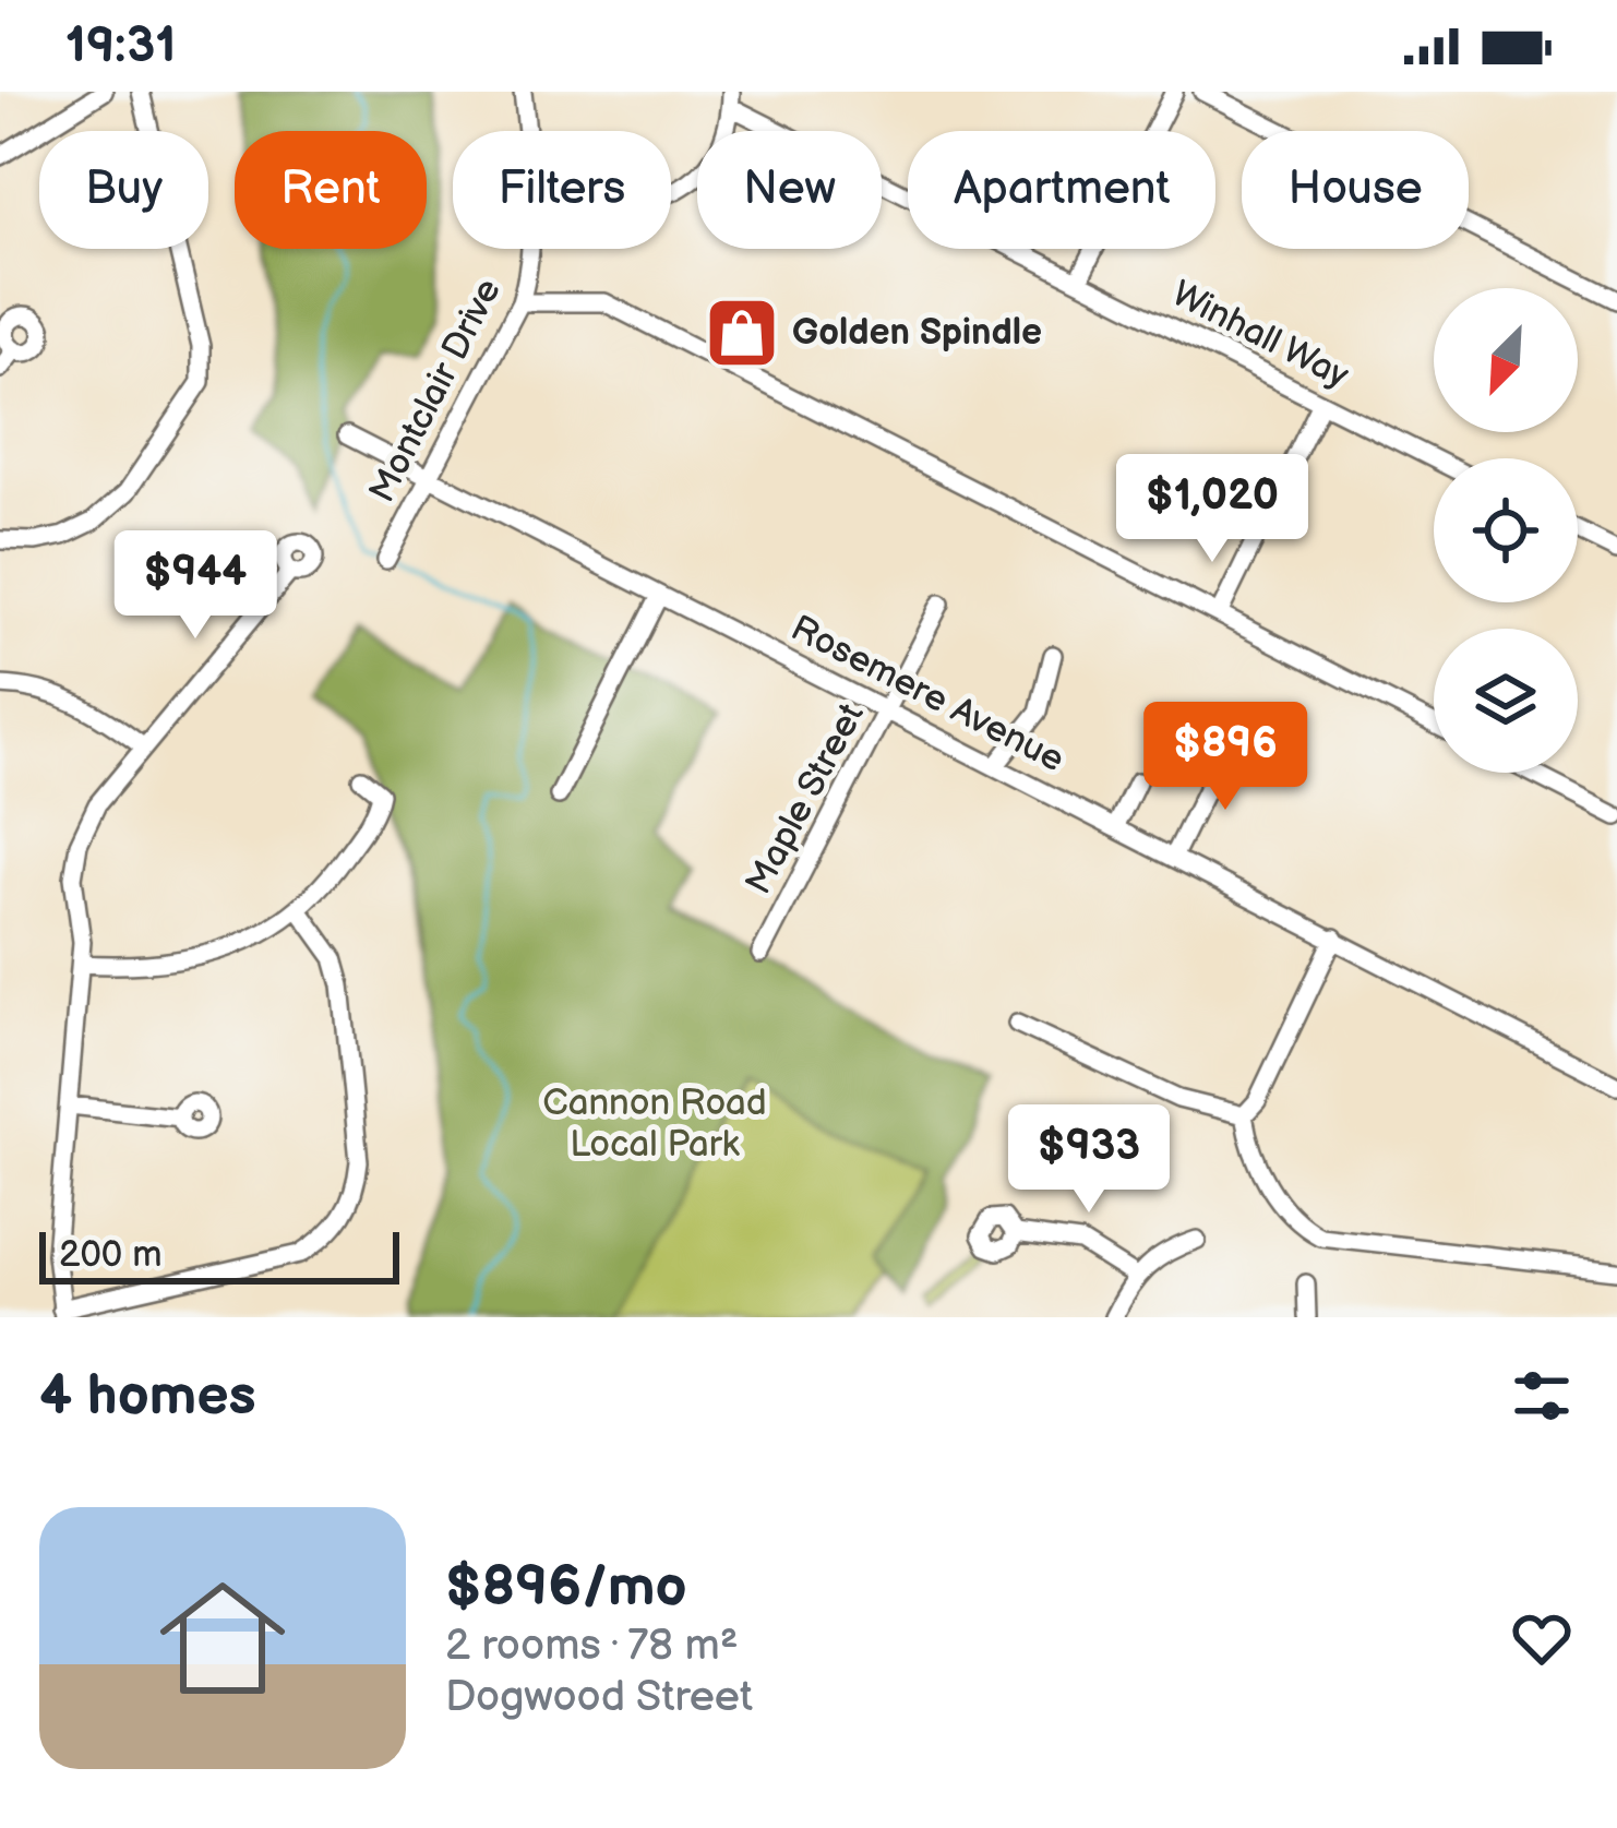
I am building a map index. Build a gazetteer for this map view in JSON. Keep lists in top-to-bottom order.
{
  "streets": {
    "street": [
      "Winhall Way",
      "Montclair Drive",
      "Rosemere Avenue",
      "Maple Street"
    ]
  },
  "crossings": [
    ["Montclair Drive", "Rosemere Avenue"],
    ["Rosemere Avenue", "Maple Street"]
  ],
  "parks": ["Cannon Road Local Park"],
  "places": {
    "shop": ["Golden Spindle"]
  },
  "scale_bar": "200 m",
  "north": "bottom left",
  "page": {
    "status": "19:31",
    "chip": [
      "Buy",
      "Rent",
      "Filters",
      "New",
      "Apartment",
      "House"
    ],
    "price": [
      "$1,020",
      "$944",
      "$896",
      "$933"
    ],
    "scale": "200 m",
    "heading": "4 homes",
    "list": [
      {
        "name": "$896/mo",
        "note": "2 rooms · 78 m² · Dogwood Street"
      }
    ]
  }
}
